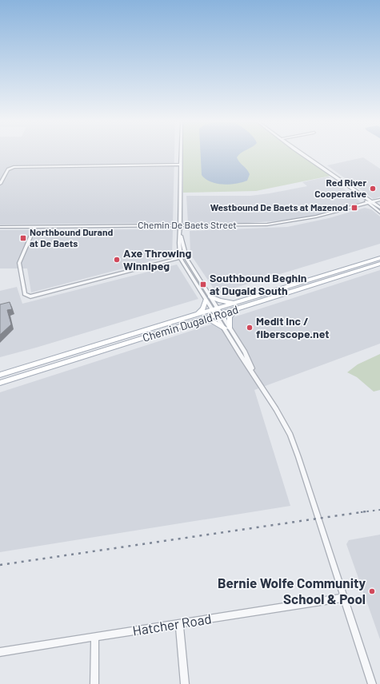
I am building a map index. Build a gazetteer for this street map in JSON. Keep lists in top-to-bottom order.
{
  "streets": {
    "main road": ["Chemin Dugald Road"],
    "street": ["Chemin De Baets Street", "Hatcher Road"]
  },
  "places": {
    "other": [
      "Red River Cooperative",
      "Axe Throwing Winnipeg",
      "Medit Inc / fiberscope.net",
      "Bernie Wolfe Community School & Pool"
    ],
    "transit": ["Westbound De Baets at Mazenod", "Northbound Durand at De Baets", "Southbound Beghin at Dugald South"]
  }
}
